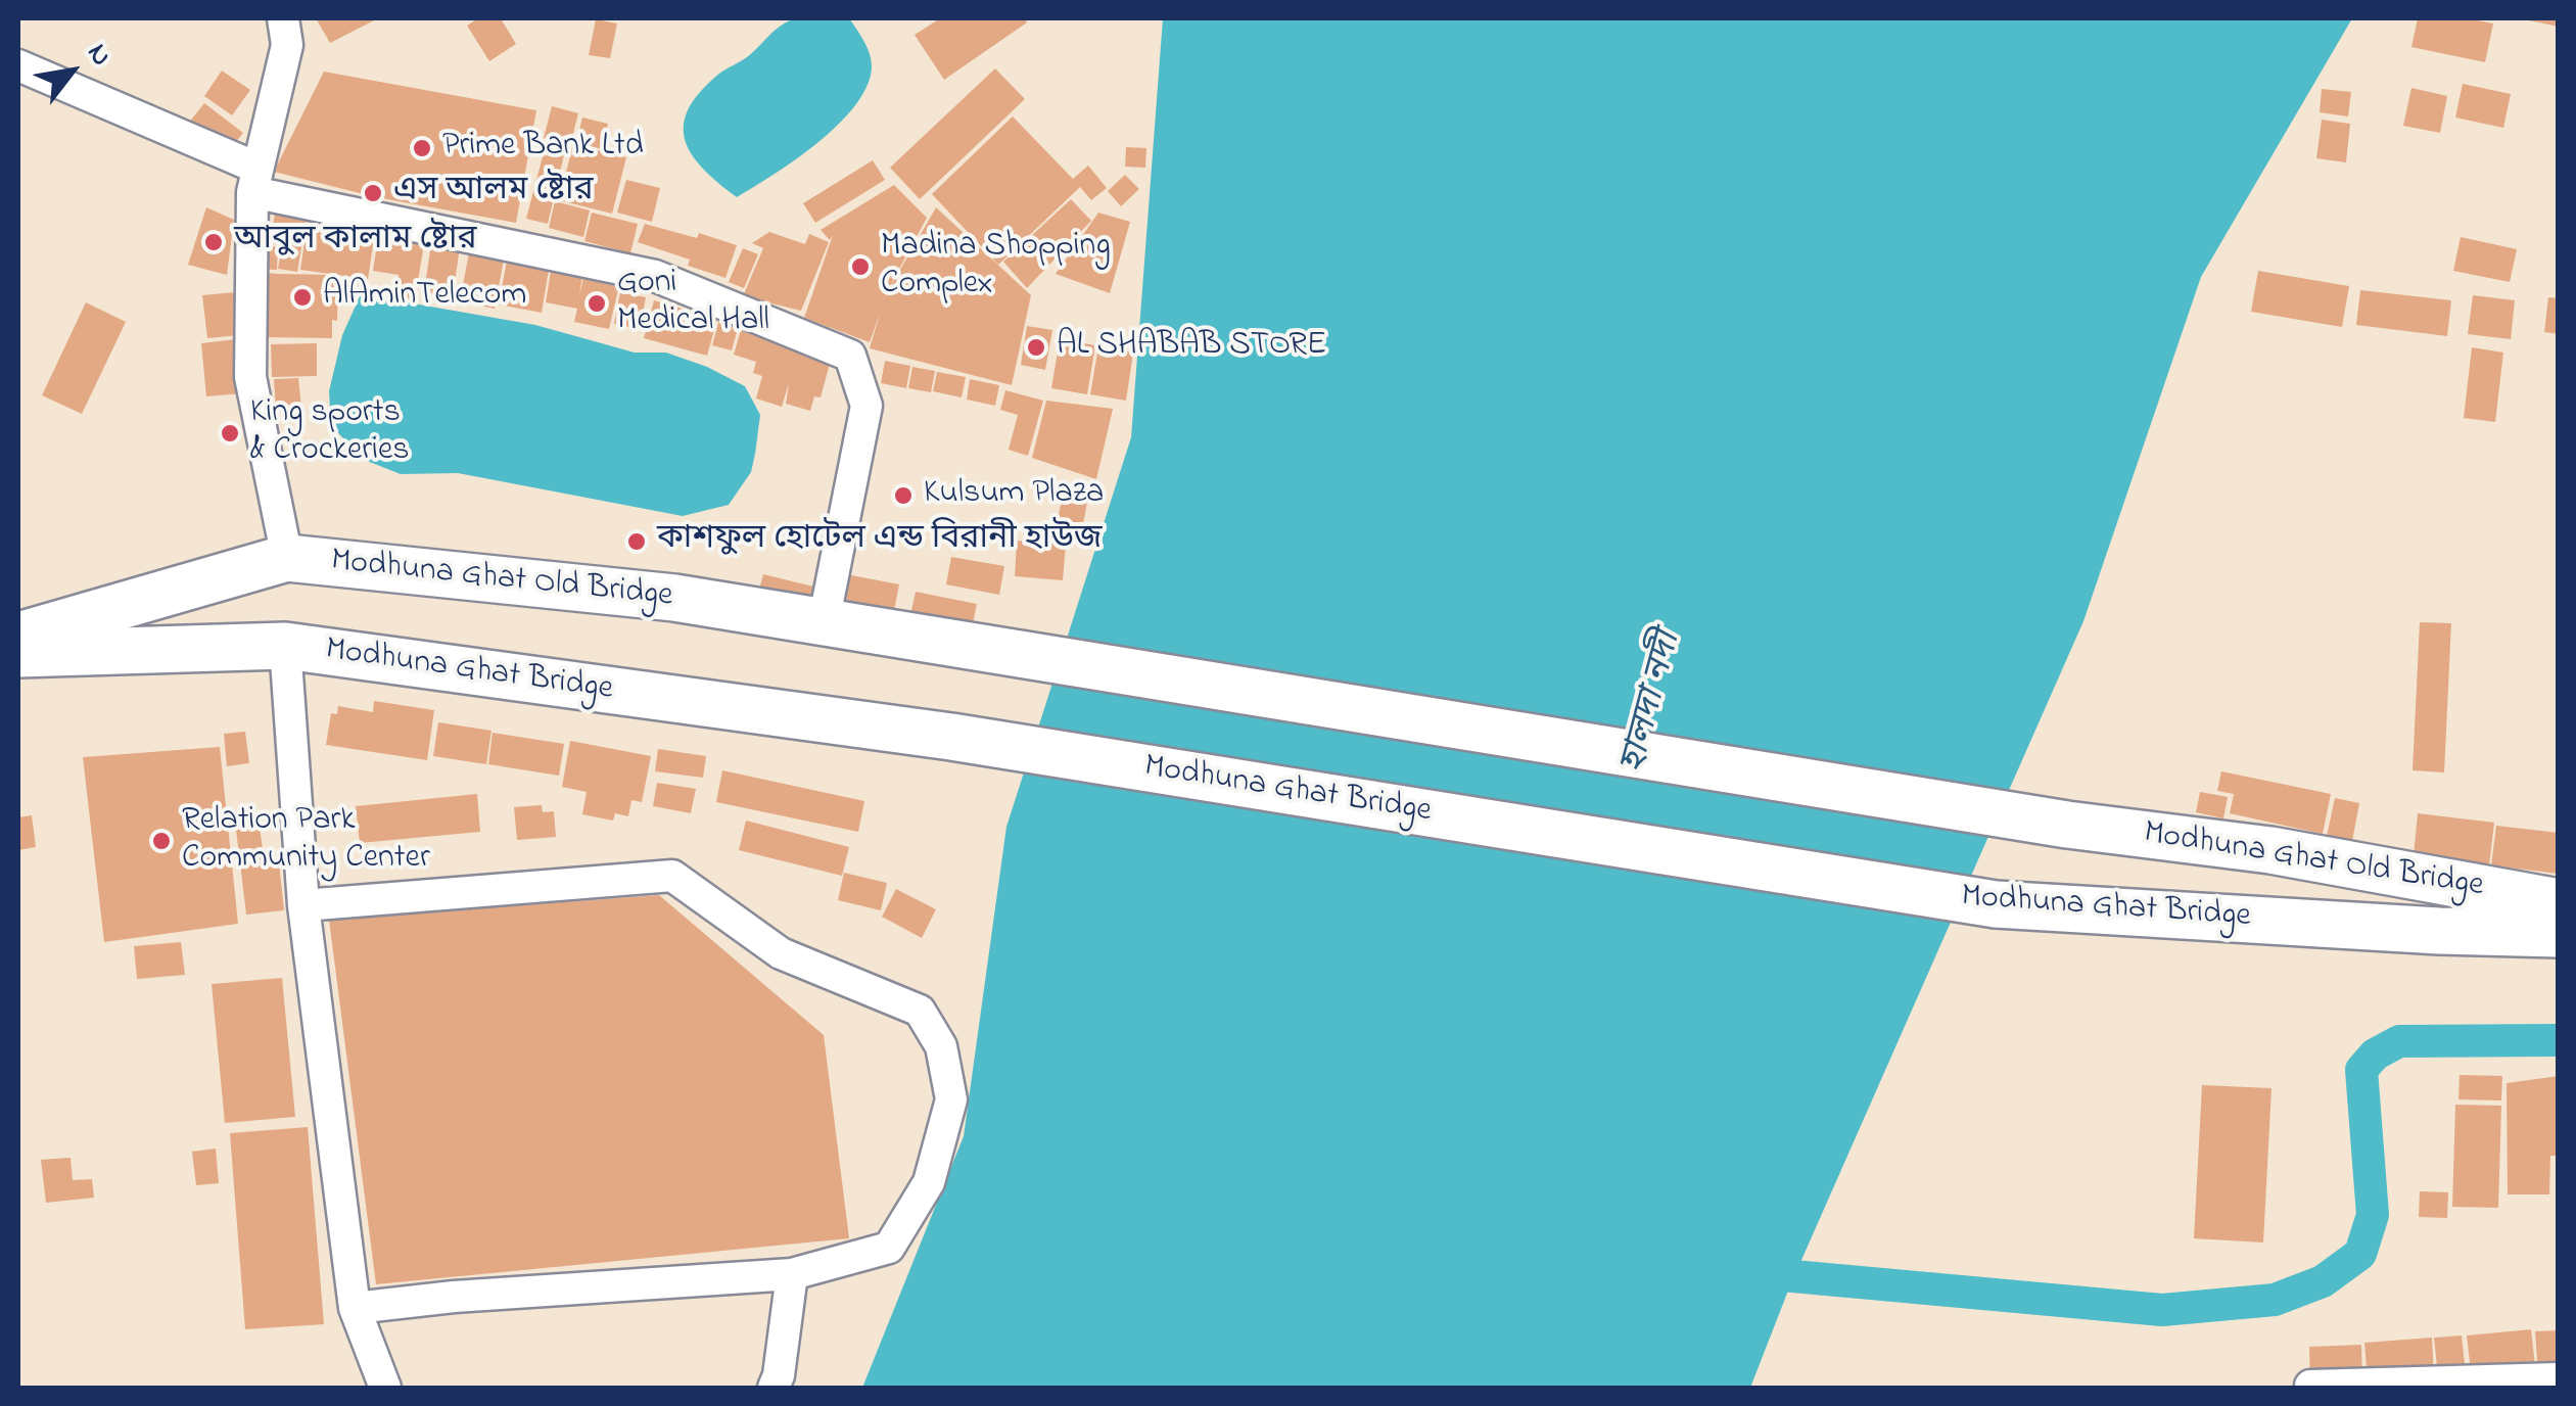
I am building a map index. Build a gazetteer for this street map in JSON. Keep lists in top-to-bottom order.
{
  "streets": {
    "main road": ["Modhuna Ghat Old Bridge", "Modhuna Ghat Bridge"]
  },
  "water": ["হালদা নদী"],
  "places": [
    "Prime Bank Ltd",
    "এস আলম ষ্টোর",
    "আবুল কালাম ষ্টোর",
    "Madina Shopping Complex",
    "AlAminTelecom",
    "Goni Medical Hall",
    "AL SHABAB STORE",
    "King sports & Crockeries",
    "Kulsum Plaza",
    "কাশফুল হোটেল এন্ড বিরানী হাউজ",
    "Relation Park Community Center"
  ],
  "north": "top right"
}
